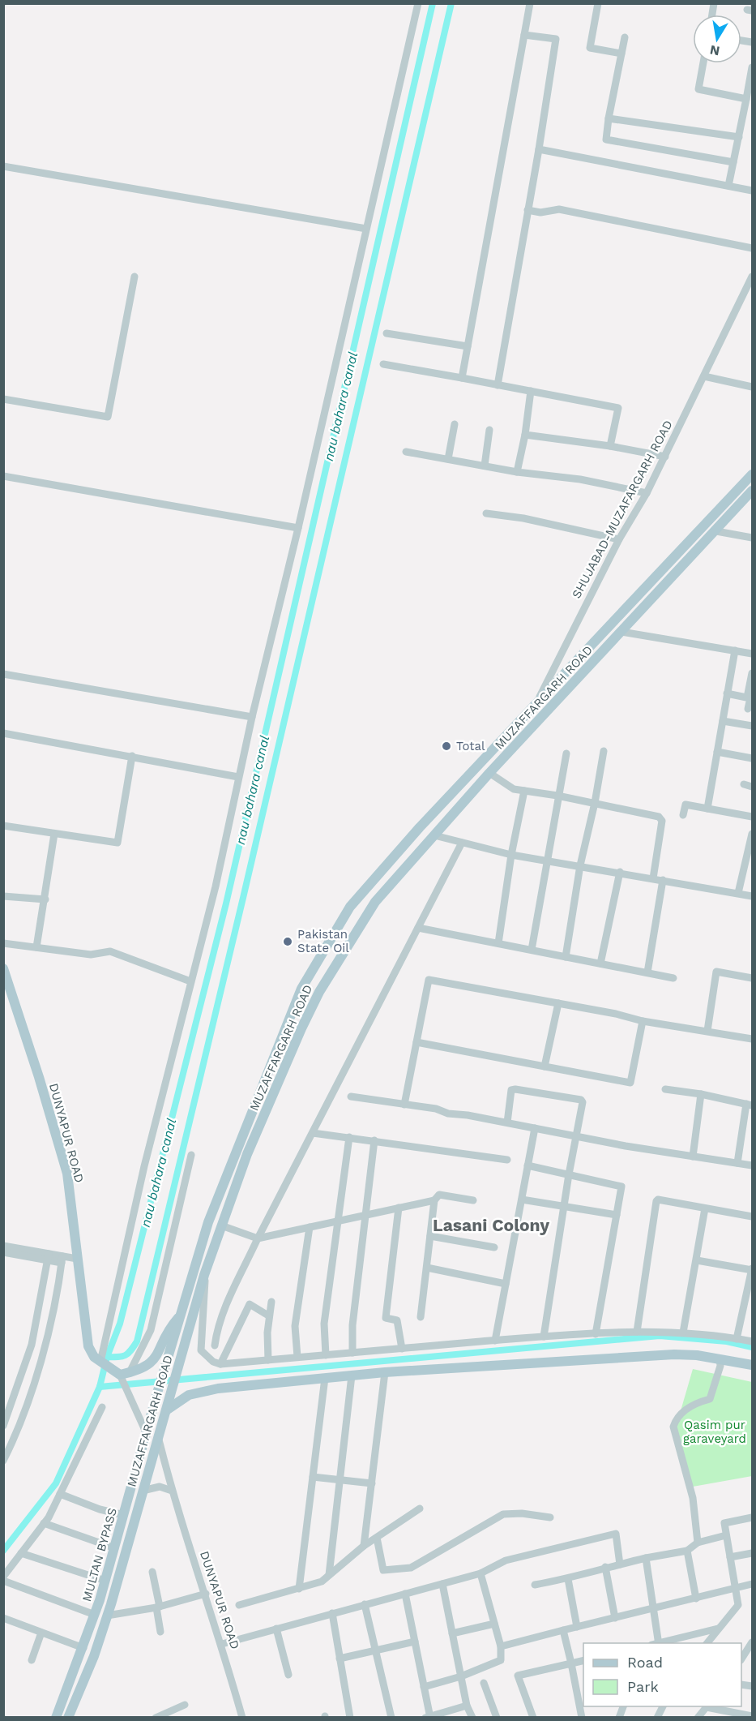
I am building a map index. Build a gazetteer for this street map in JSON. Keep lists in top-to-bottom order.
{
  "streets": {
    "main road": ["MUZAFFARGARH ROAD", "DUNYAPUR ROAD", "MULTAN BYPASS"],
    "street": ["SHUJABAD-MUZAFARGARH ROAD"]
  },
  "crossings": [
    ["SHUJABAD-MUZAFARGARH ROAD", "MUZAFFARGARH ROAD"],
    ["MUZAFFARGARH ROAD", "DUNYAPUR ROAD"],
    ["MUZAFFARGARH ROAD", "MULTAN BYPASS"]
  ],
  "districts": ["Lasani Colony"],
  "water": ["nau bahara canal"],
  "parks": ["Qasim pur garaveyard"],
  "places": ["Total", "Pakistan State Oil"],
  "legend": ["Road", "Park"],
  "north": "bottom"
}
